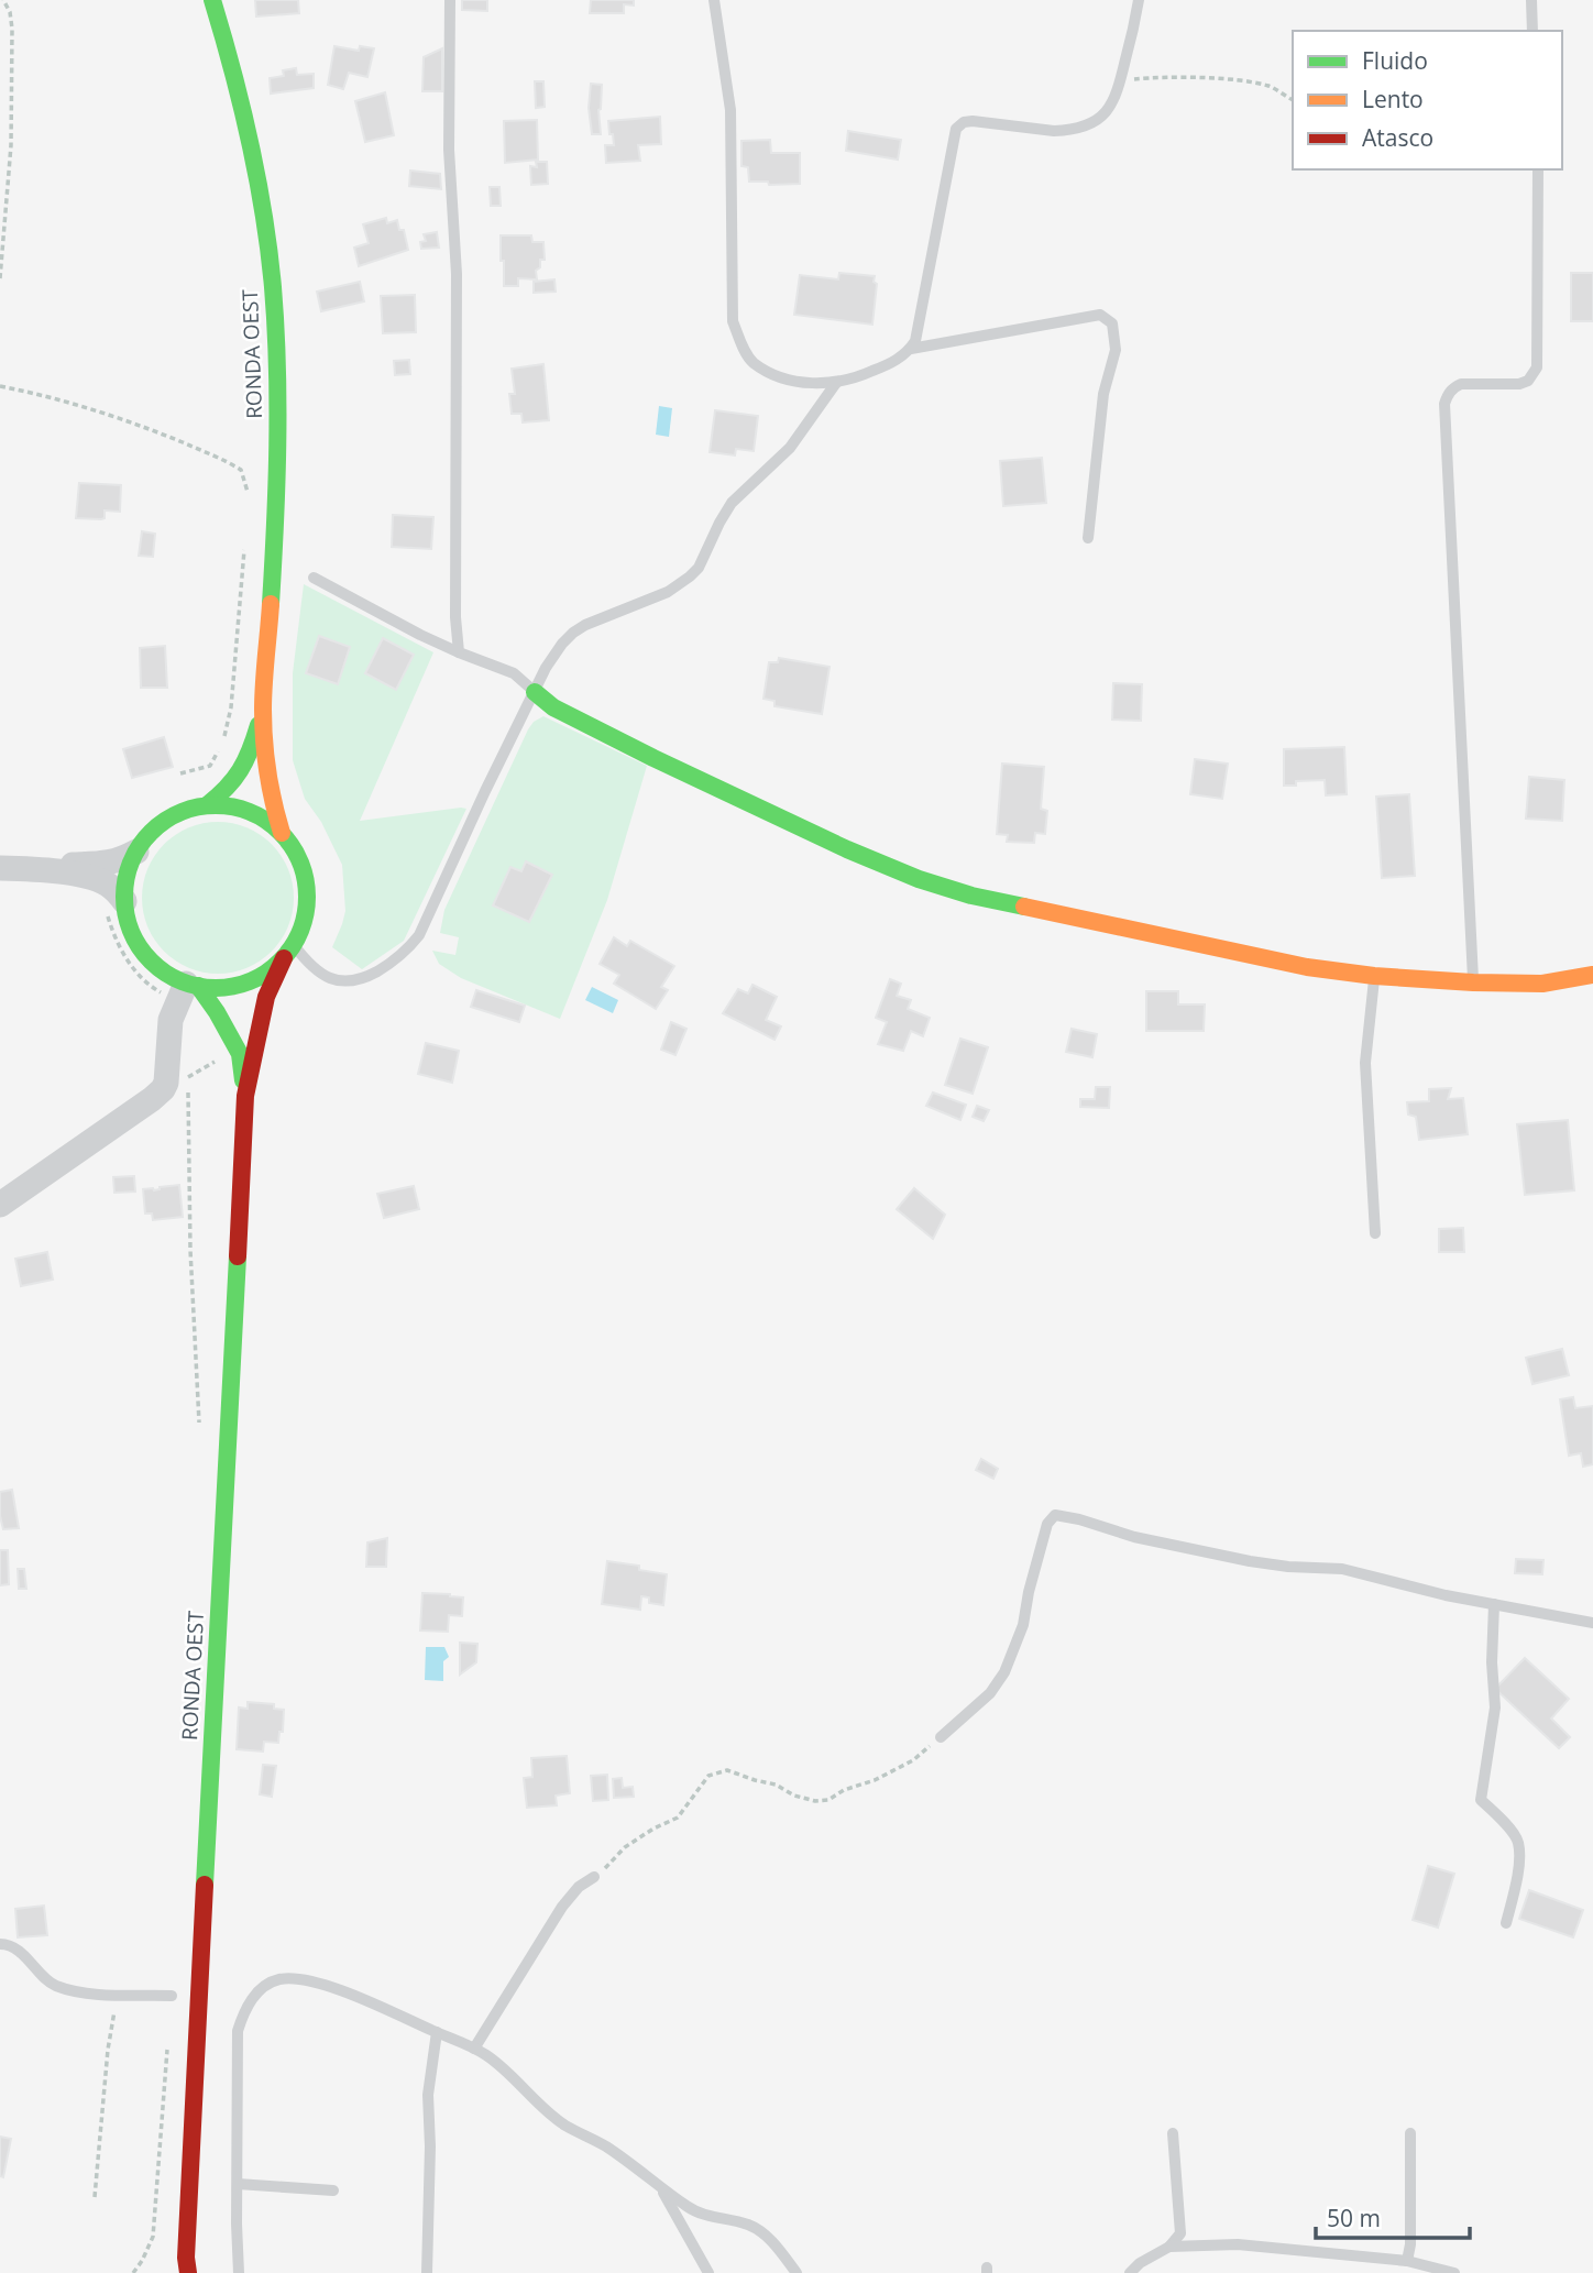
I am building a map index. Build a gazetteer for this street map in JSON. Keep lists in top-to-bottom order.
{
  "streets": {
    "main road": ["RONDA OEST"]
  },
  "legend": ["Fluido", "Lento", "Atasco"],
  "scale_bar": "50 m"
}
